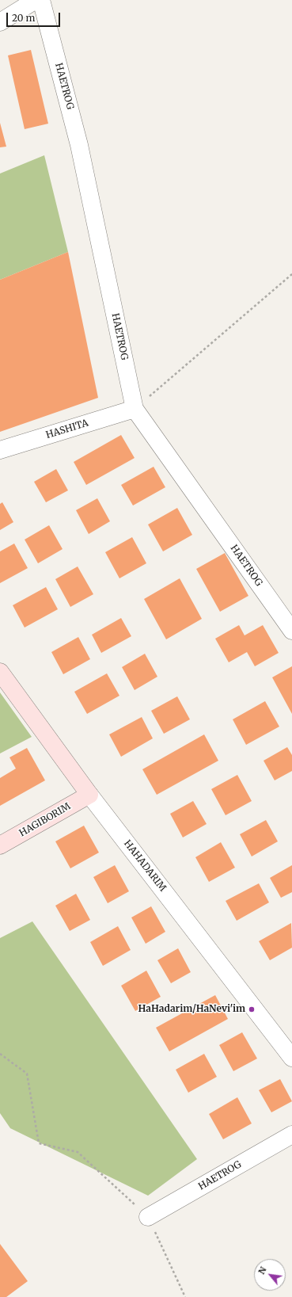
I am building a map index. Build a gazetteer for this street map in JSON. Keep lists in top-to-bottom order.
{
  "streets": {
    "street": [
      "HAETROG",
      "HASHITA",
      "HAGIBORIM",
      "HAHADARIM"
    ]
  },
  "crossings": [
    ["HAETROG", "HASHITA"],
    ["HAGIBORIM", "HAHADARIM"]
  ],
  "places": ["HaHadarim/HaNevi'im"],
  "scale_bar": "20 m",
  "north": "top left"
}
